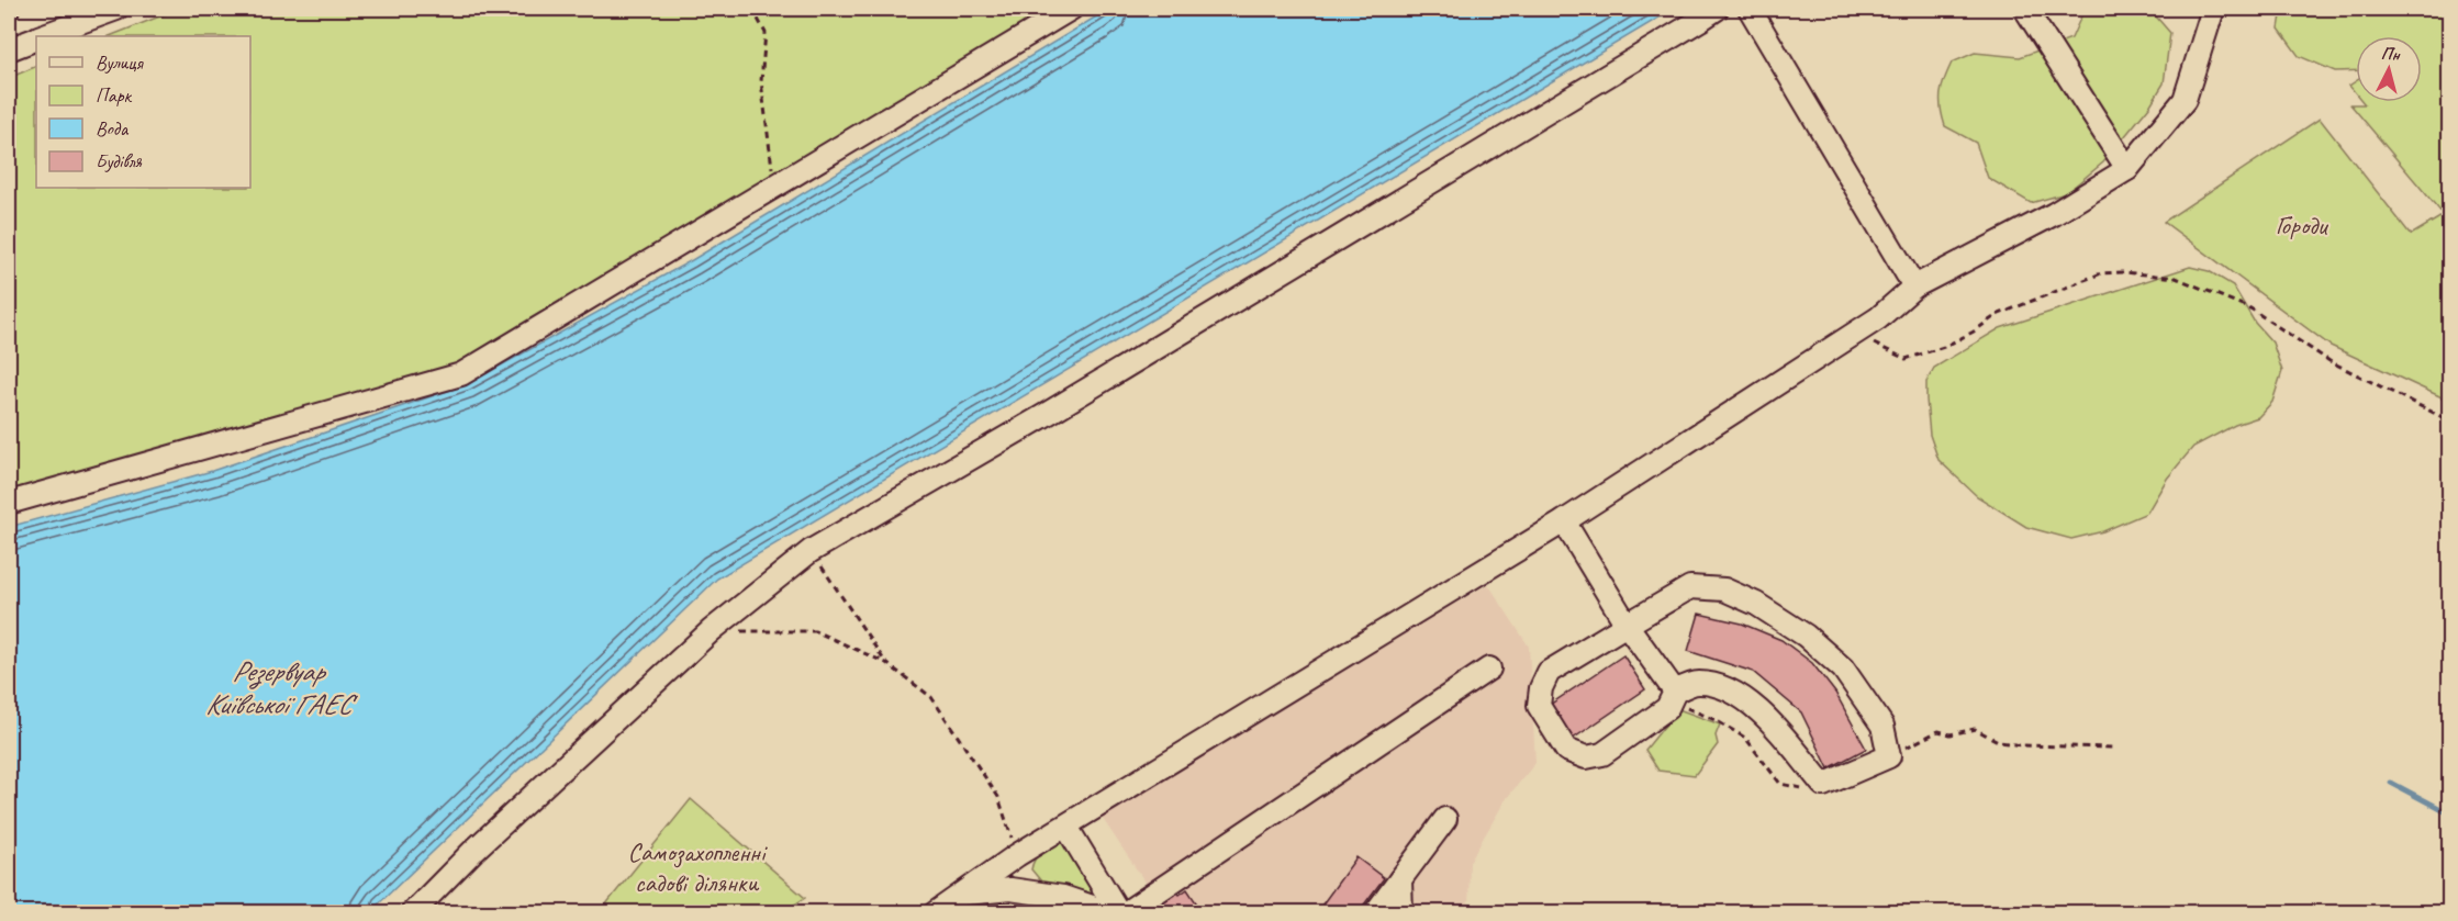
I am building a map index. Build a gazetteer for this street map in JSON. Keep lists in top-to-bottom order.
{
  "water": ["Резервуар Київської ГАЕС"],
  "parks": ["Городи", "Самозахопленні садові ділянки"],
  "legend": [
    "Вулиця",
    "Парк",
    "Вода",
    "Будівля"
  ],
  "north": "top"
}
